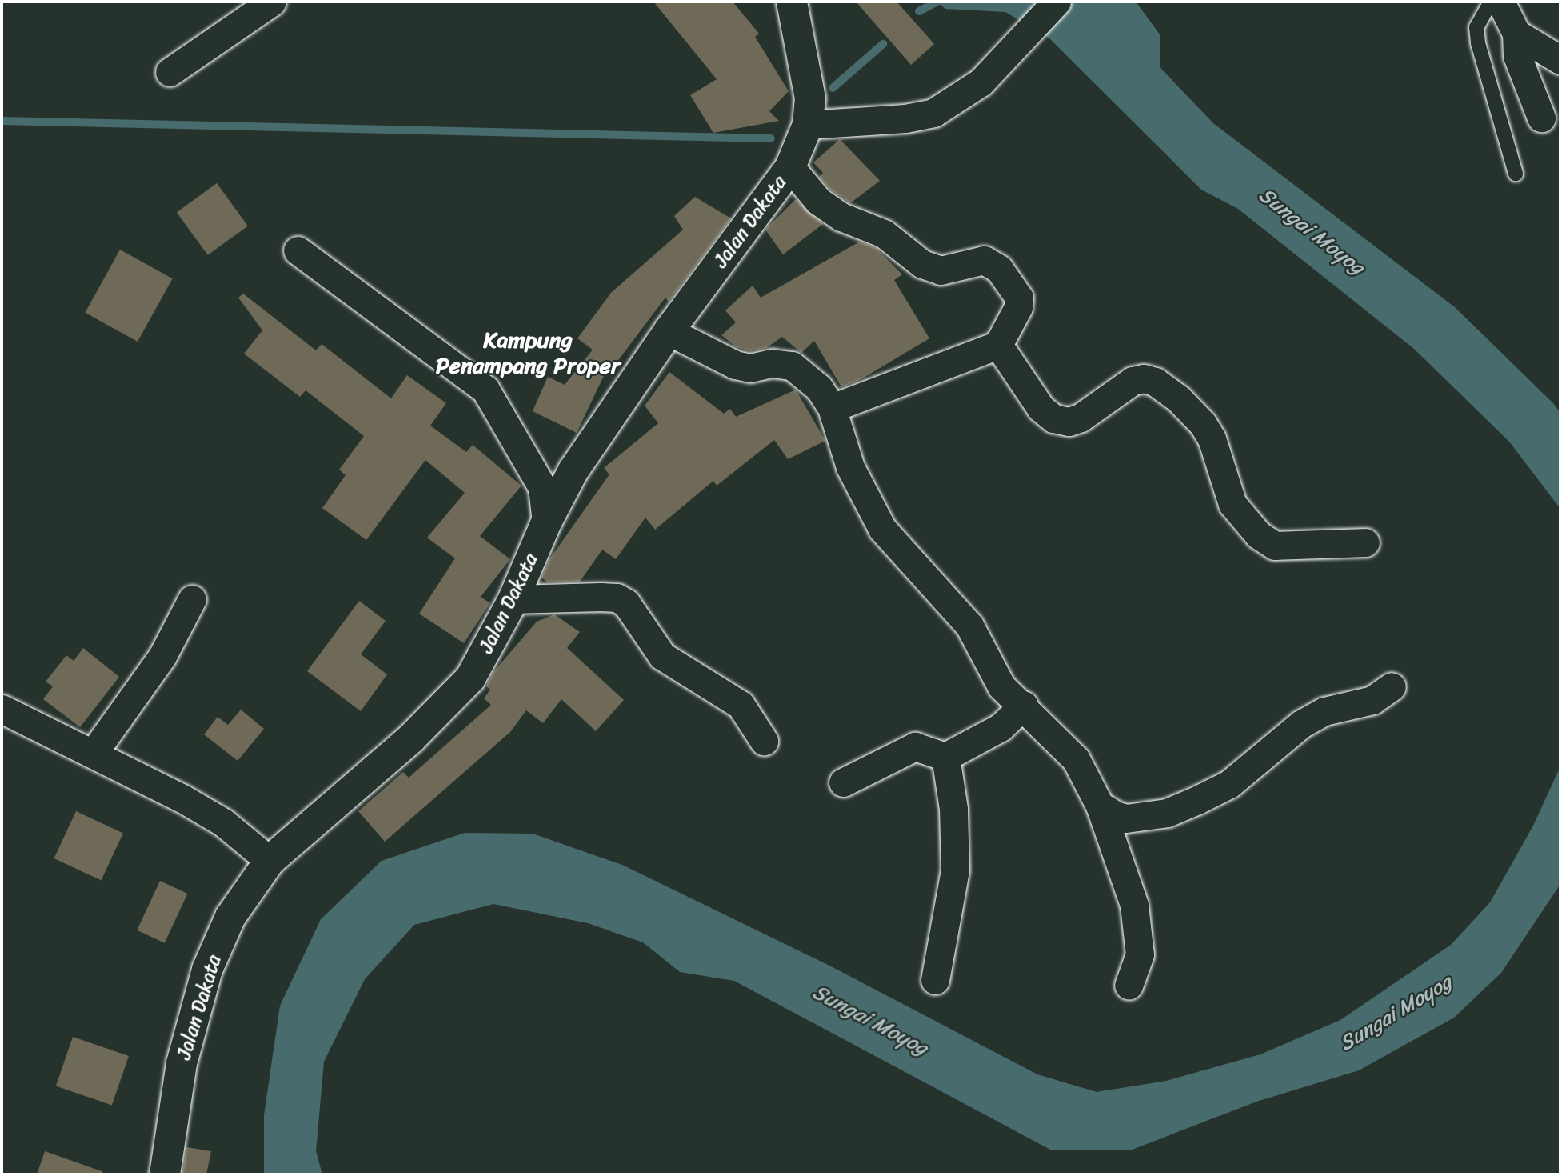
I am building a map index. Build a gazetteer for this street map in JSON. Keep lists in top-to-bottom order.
{
  "streets": {
    "street": ["Jalan Dakata"]
  },
  "districts": ["Kampung Penampang Proper"],
  "water": ["Sungai Moyog"]
}
